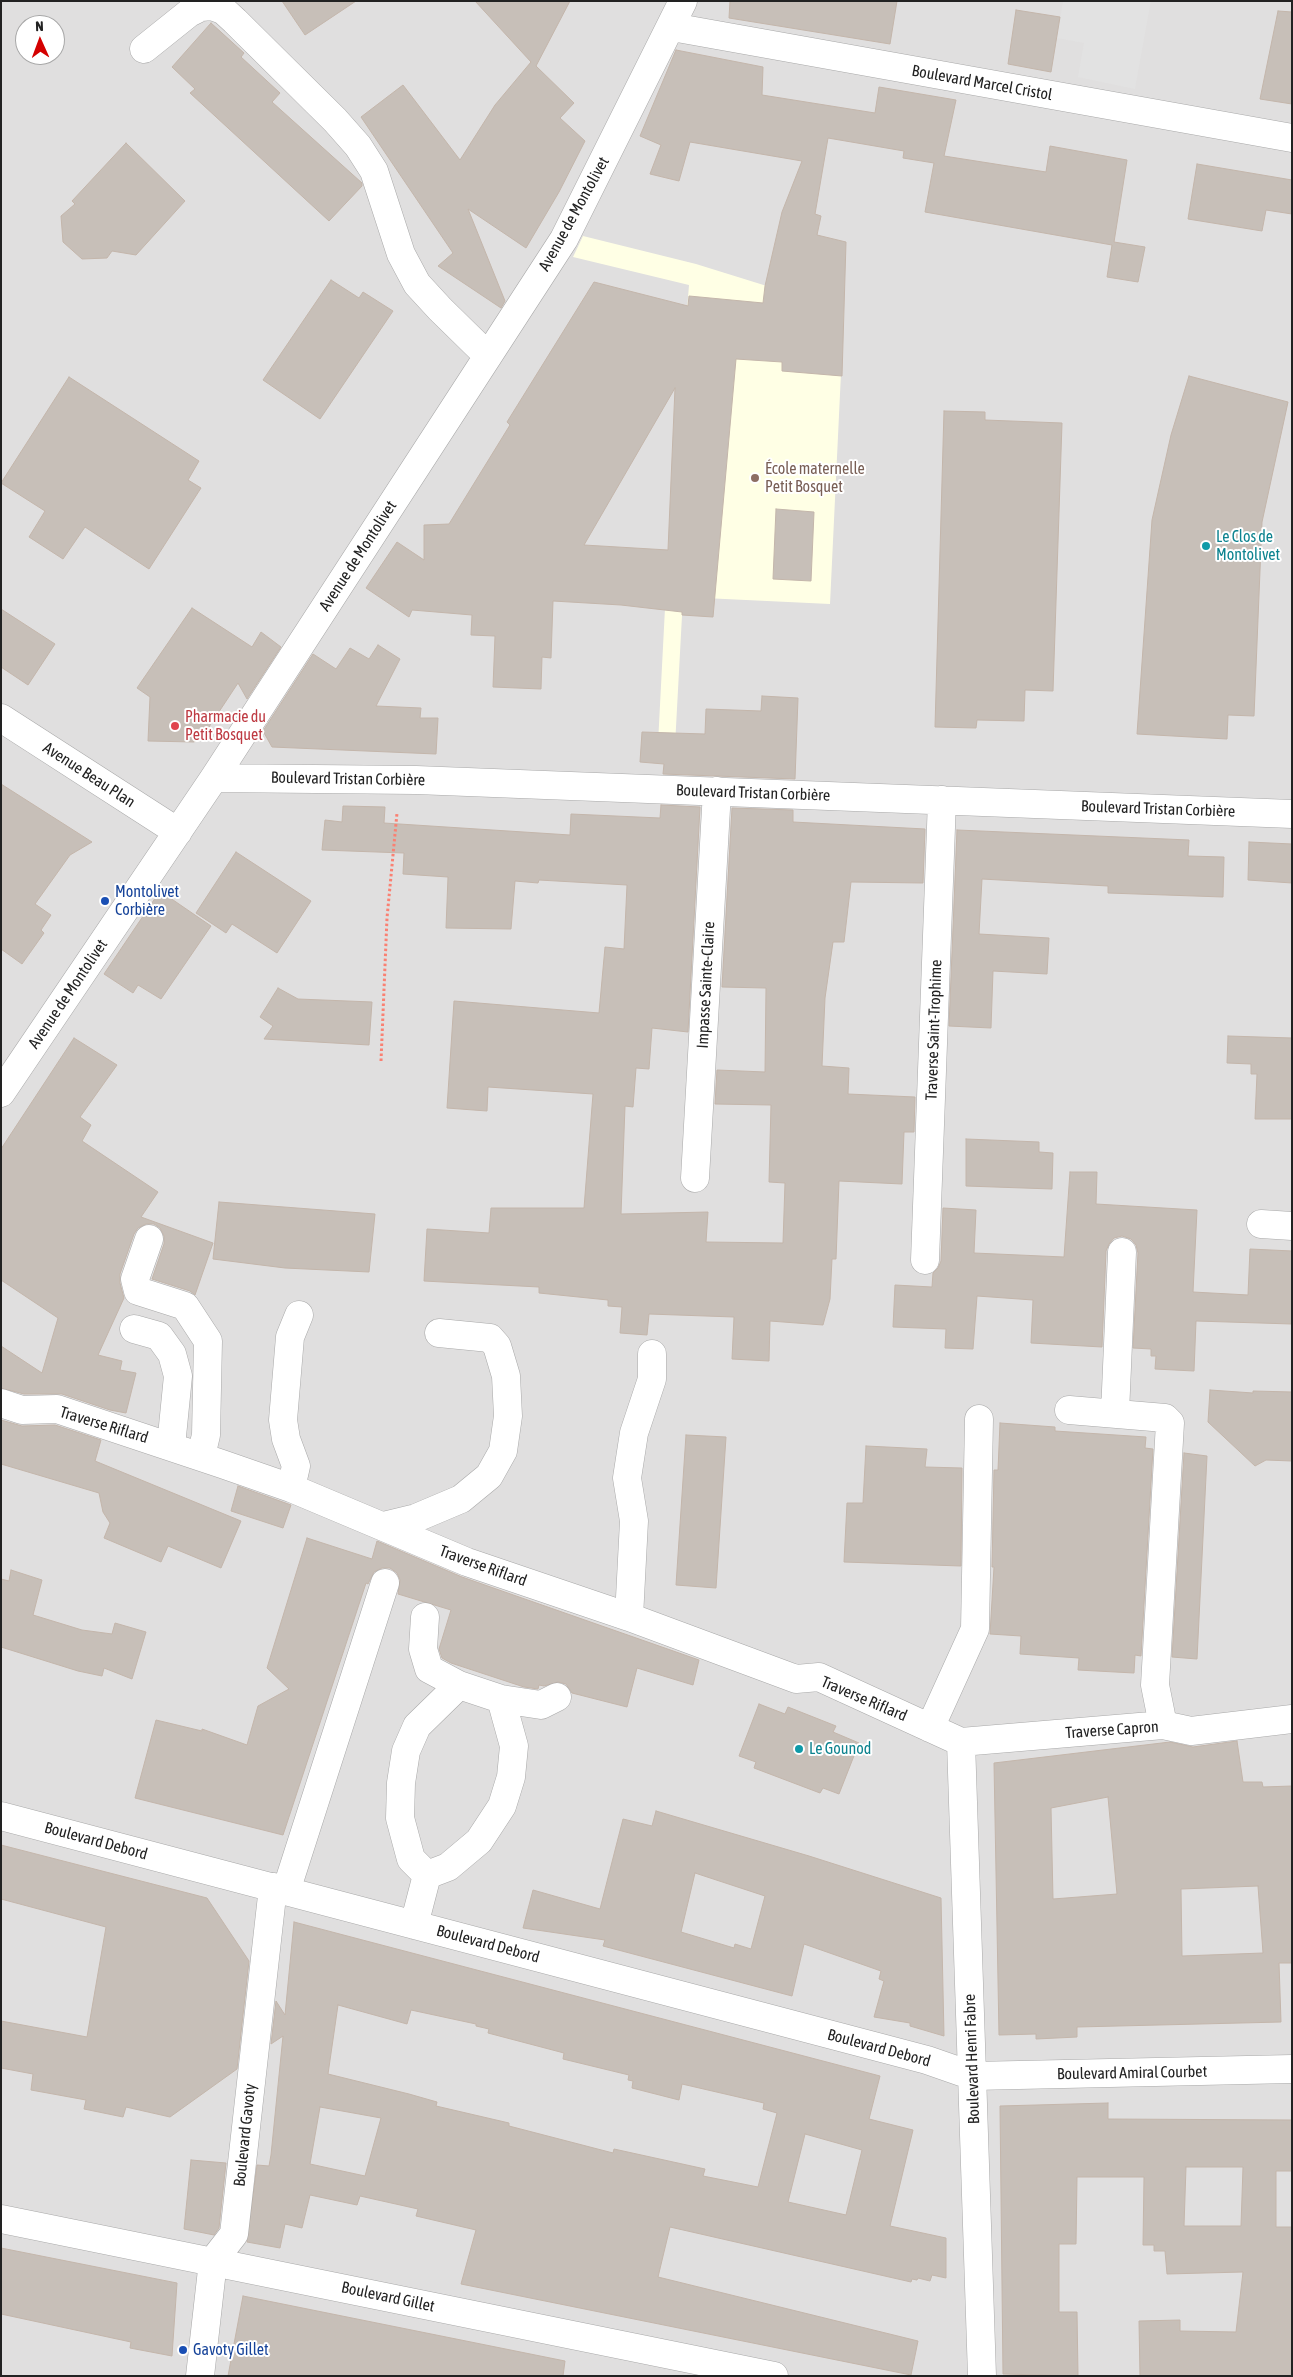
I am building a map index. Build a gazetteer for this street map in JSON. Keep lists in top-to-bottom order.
{
  "streets": {
    "street": [
      "Boulevard Marcel Cristol",
      "Avenue de Montolivet",
      "Avenue Beau Plan",
      "Boulevard Tristan Corbière",
      "Impasse Sainte-Claire",
      "Traverse Saint-Trophime",
      "Traverse Riflard",
      "Traverse Capron",
      "Boulevard Debord",
      "Boulevard Henri Fabre",
      "Boulevard Amiral Courbet",
      "Boulevard Gavoty",
      "Boulevard Gillet"
    ]
  },
  "crossings": [
    ["Boulevard Marcel Cristol", "Avenue de Montolivet"],
    ["Avenue de Montolivet", "Avenue Beau Plan"],
    ["Avenue de Montolivet", "Boulevard Tristan Corbière"],
    ["Boulevard Tristan Corbière", "Impasse Sainte-Claire"],
    ["Boulevard Tristan Corbière", "Traverse Saint-Trophime"],
    ["Traverse Riflard", "Traverse Capron"],
    ["Traverse Riflard", "Boulevard Henri Fabre"],
    ["Traverse Capron", "Boulevard Henri Fabre"],
    ["Boulevard Debord", "Boulevard Henri Fabre"],
    ["Boulevard Debord", "Boulevard Amiral Courbet"],
    ["Boulevard Debord", "Boulevard Gavoty"],
    ["Boulevard Henri Fabre", "Boulevard Amiral Courbet"],
    ["Boulevard Gavoty", "Boulevard Gillet"]
  ],
  "places": [
    "École maternelle Petit Bosquet",
    "Le Clos de Montolivet",
    "Pharmacie du Petit Bosquet",
    "Montolivet Corbière",
    "Le Gounod",
    "Gavoty Gillet"
  ],
  "north": "top"
}
